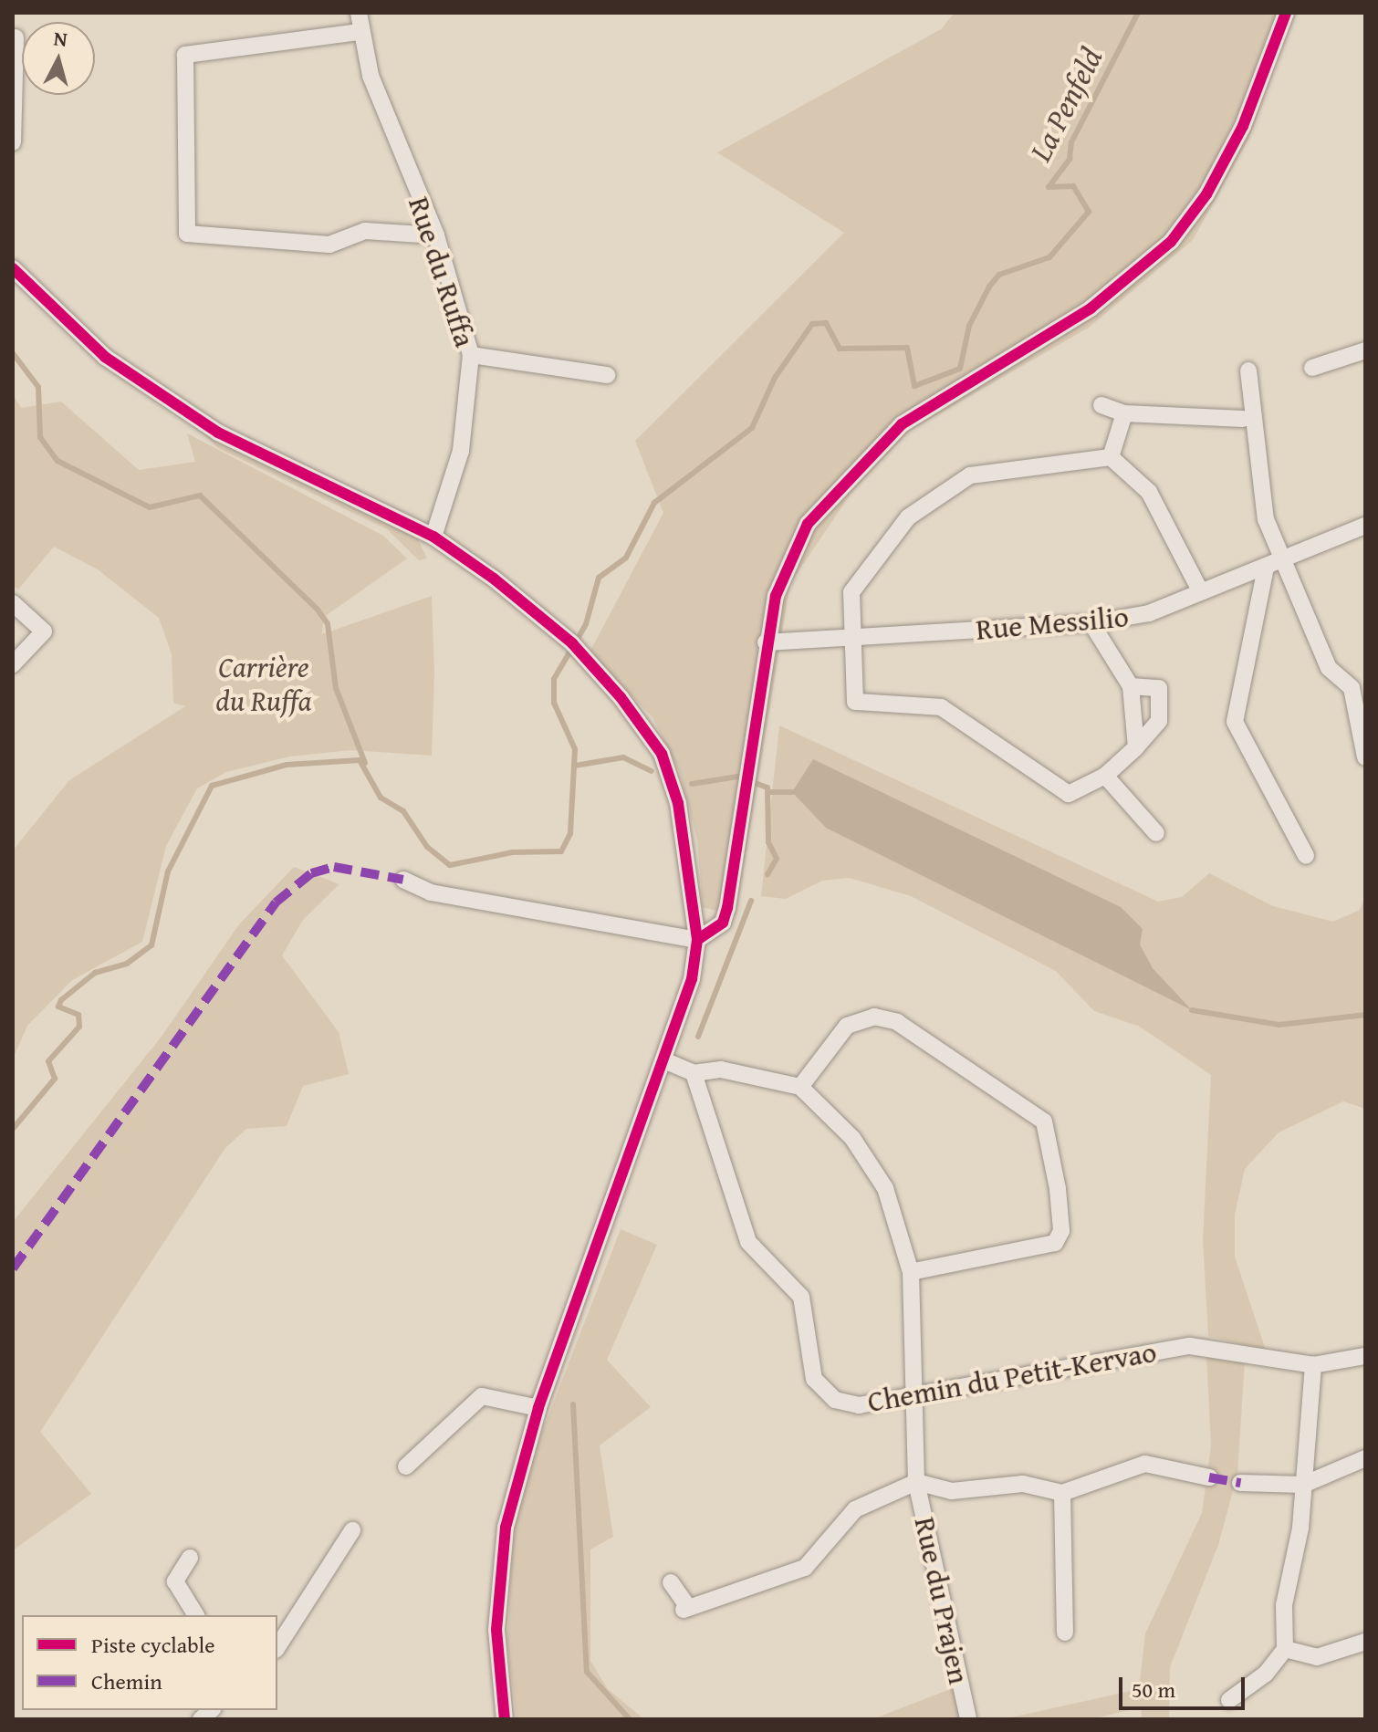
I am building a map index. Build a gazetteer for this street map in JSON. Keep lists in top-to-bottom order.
{
  "streets": {
    "street": [
      "Rue du Ruffa",
      "Rue Messilio",
      "Chemin du Petit-Kervao",
      "Rue du Prajen"
    ]
  },
  "crossings": [
    ["Chemin du Petit-Kervao", "Rue du Prajen"]
  ],
  "water": ["La Penfeld"],
  "parks": ["Carrière du Ruffa"],
  "legend": ["Piste cyclable", "Chemin"],
  "scale_bar": "50 m",
  "north": "top"
}
